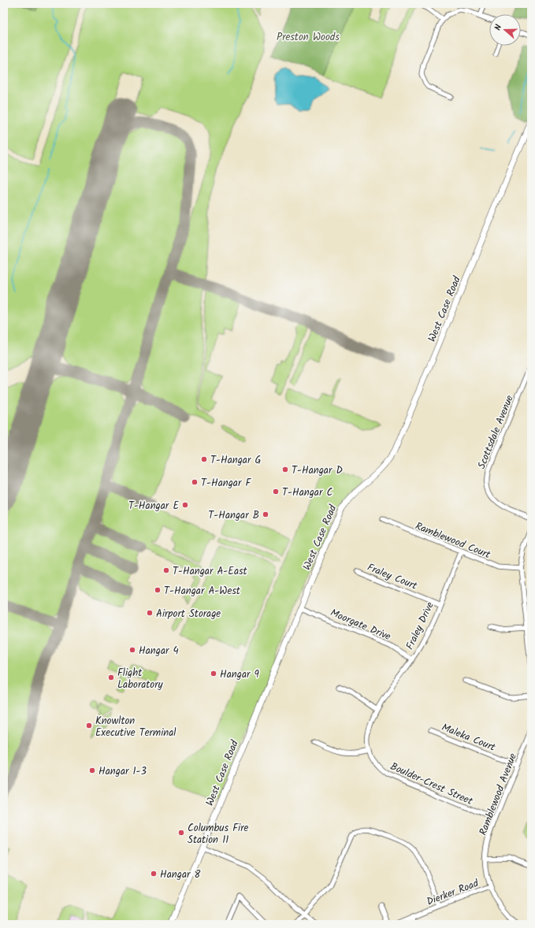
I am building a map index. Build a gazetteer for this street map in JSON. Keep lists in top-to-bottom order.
{
  "streets": {
    "main road": ["West Case Road"],
    "street": [
      "Scottsdale Avenue",
      "Ramblewood Court",
      "Fraley Court",
      "Moorgate Drive",
      "Fraley Drive",
      "Maleka Court",
      "Boulder-Crest Street",
      "Ramblewood Avenue",
      "Dierker Road"
    ]
  },
  "crossings": [
    ["West Case Road", "Moorgate Drive"],
    ["Ramblewood Court", "Fraley Drive"],
    ["Fraley Court", "Fraley Drive"],
    ["Moorgate Drive", "Fraley Drive"],
    ["Fraley Drive", "Boulder-Crest Street"],
    ["Maleka Court", "Ramblewood Avenue"],
    ["Boulder-Crest Street", "Ramblewood Avenue"],
    ["Ramblewood Avenue", "Dierker Road"]
  ],
  "parks": ["Preston Woods"],
  "places": [
    "T-Hangar G",
    "T-Hangar D",
    "T-Hangar F",
    "T-Hangar C",
    "T-Hangar E",
    "T-Hangar B",
    "T-Hangar A-East",
    "T-Hangar A-West",
    "Airport Storage",
    "Hangar 4",
    "Hangar 9",
    "Flight Laboratory",
    "Knowlton Executive Terminal",
    "Hangar 1-3",
    "Columbus Fire Station 11",
    "Hangar 8"
  ],
  "north": "left"
}
